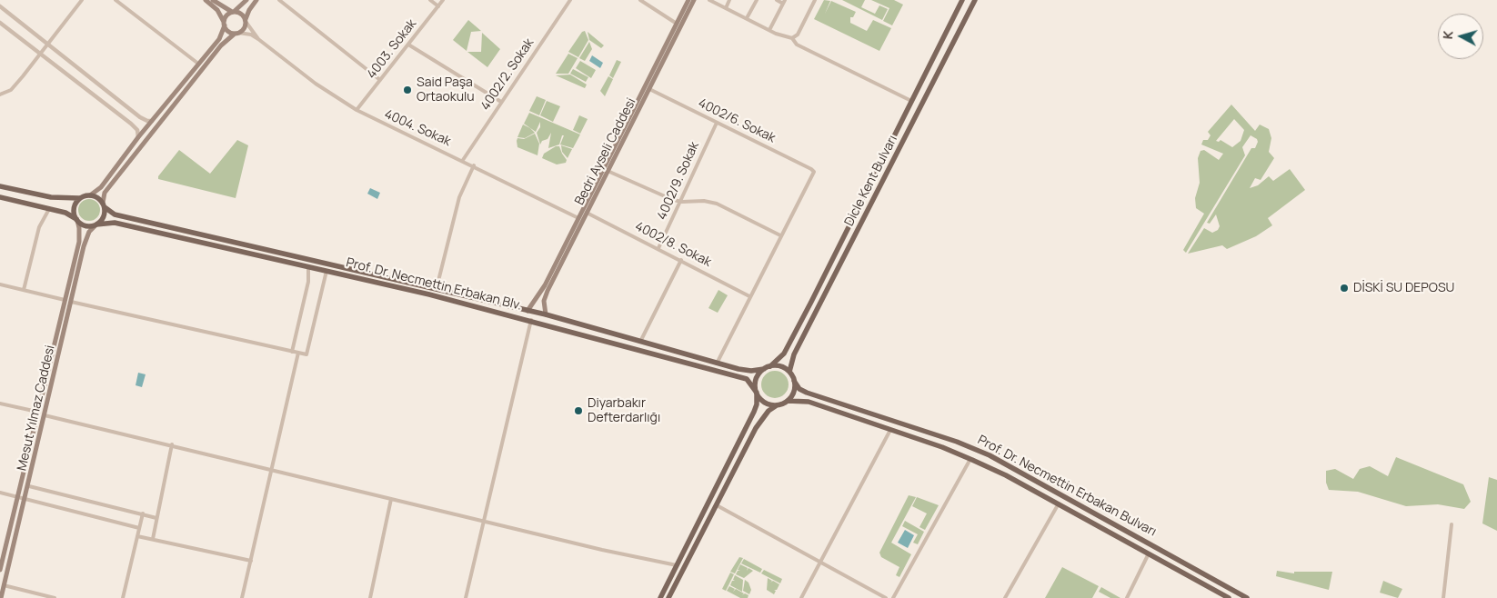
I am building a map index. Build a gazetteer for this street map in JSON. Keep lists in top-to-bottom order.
{
  "streets": {
    "main road": [
      "Bedri Ayseli Caddesi",
      "Dicle Kent Bulvarı",
      "Prof. Dr. Necmettin Erbakan Blv.",
      "Mesut Yılmaz Caddesi",
      "Prof. Dr. Necmettin Erbakan Bulvarı"
    ],
    "street": [
      "4003. Sokak",
      "4002/2. Sokak",
      "4002/6. Sokak",
      "4004. Sokak",
      "4002/9. Sokak",
      "4002/8. Sokak"
    ]
  },
  "crossings": [
    ["4003. Sokak", "4004. Sokak"],
    ["4002/2. Sokak", "4004. Sokak"],
    ["4002/6. Sokak", "Bedri Ayseli Caddesi"],
    ["4002/6. Sokak", "4002/9. Sokak"],
    ["4004. Sokak", "Bedri Ayseli Caddesi"],
    ["Bedri Ayseli Caddesi", "4002/8. Sokak"],
    ["Bedri Ayseli Caddesi", "Prof. Dr. Necmettin Erbakan Blv."],
    ["4002/9. Sokak", "4002/8. Sokak"],
    ["Dicle Kent Bulvarı", "Prof. Dr. Necmettin Erbakan Blv."],
    ["Dicle Kent Bulvarı", "Prof. Dr. Necmettin Erbakan Bulvarı"],
    ["Prof. Dr. Necmettin Erbakan Blv.", "Mesut Yılmaz Caddesi"],
    ["Prof. Dr. Necmettin Erbakan Blv.", "Prof. Dr. Necmettin Erbakan Bulvarı"]
  ],
  "places": ["Said Paşa Ortaokulu", "DİSKİ SU DEPOSU", "Diyarbakır Defterdarlığı"],
  "north": "left"
}
